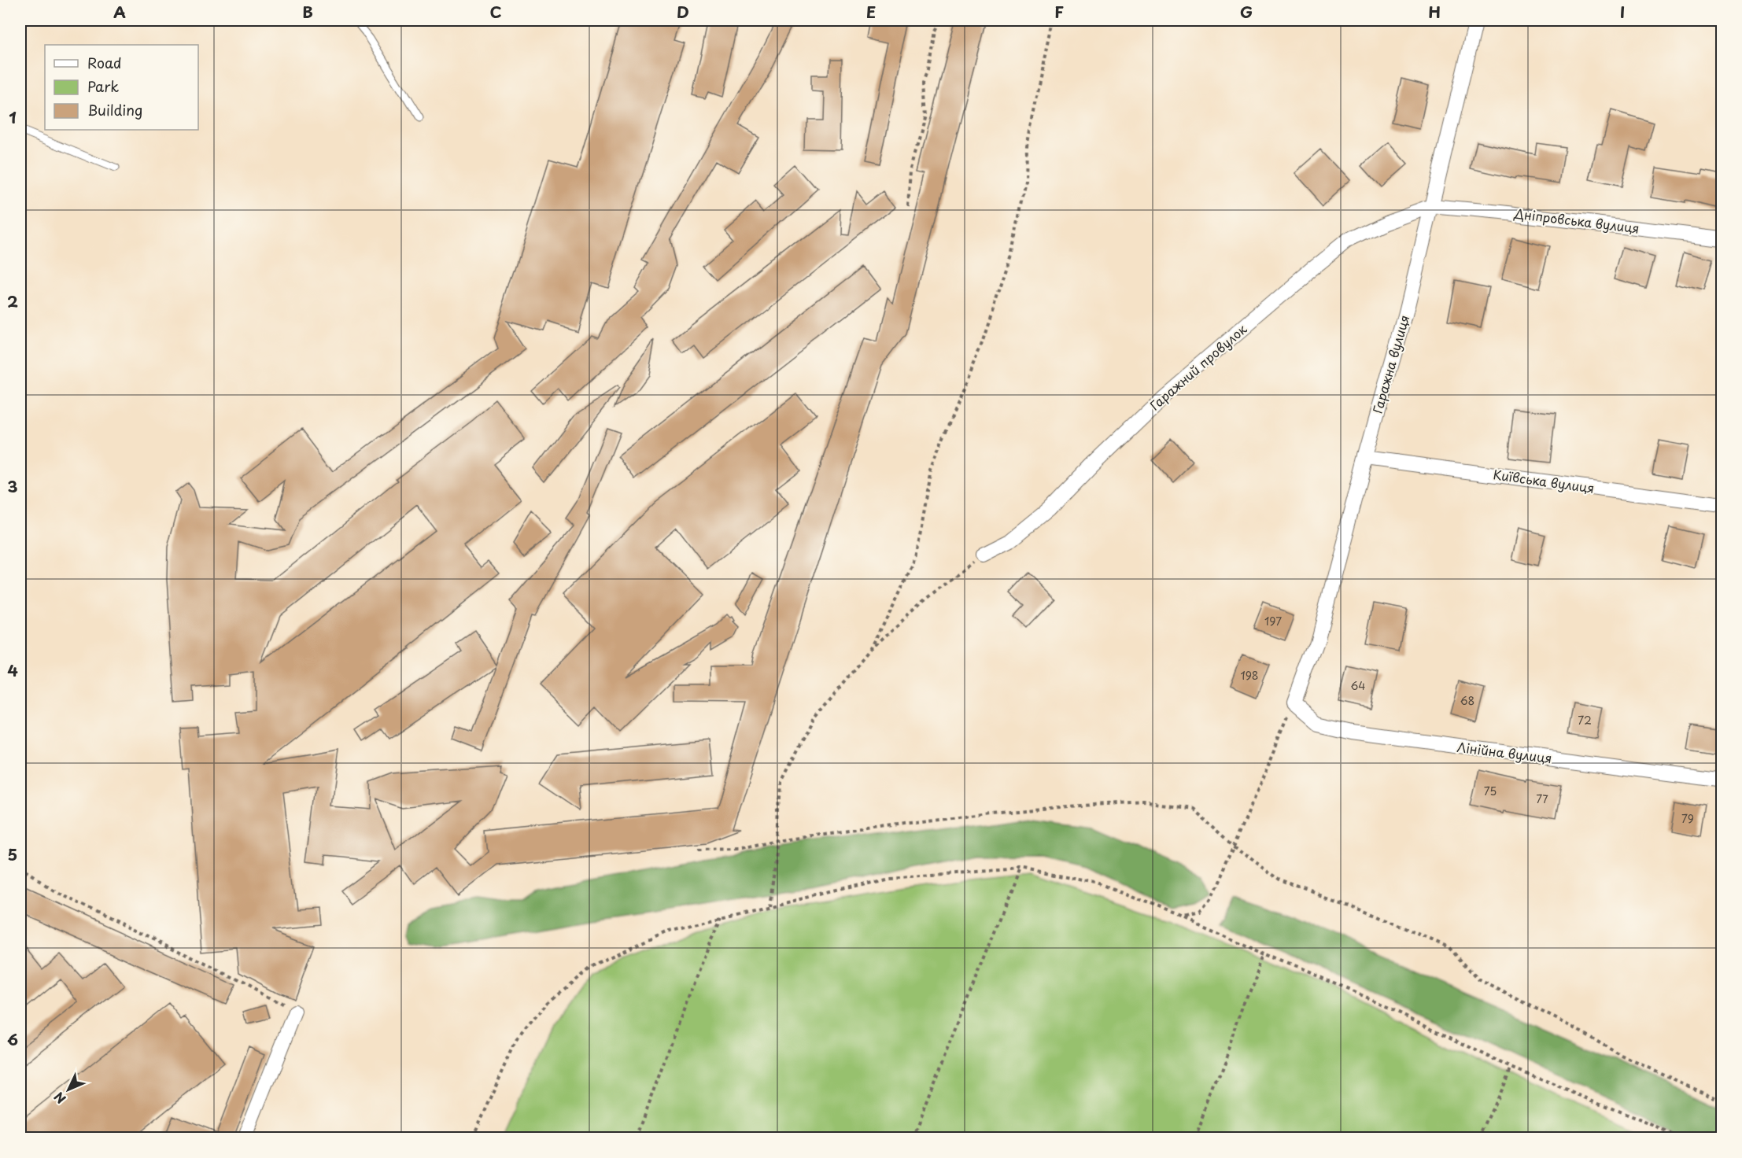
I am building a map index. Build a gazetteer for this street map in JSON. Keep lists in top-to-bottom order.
{
  "streets": {
    "street": [
      "Дніпровська вулиця",
      "Гаражна вулиця",
      "Гаражний провулок",
      "Київська вулиця",
      "Лінійна вулиця"
    ]
  },
  "crossings": [
    ["Дніпровська вулиця", "Гаражна вулиця"],
    ["Дніпровська вулиця", "Гаражний провулок"],
    ["Гаражна вулиця", "Гаражний провулок"],
    ["Гаражна вулиця", "Київська вулиця"],
    ["Гаражна вулиця", "Лінійна вулиця"]
  ],
  "house_numbers": [
    "197",
    "198",
    "64",
    "68",
    "72",
    "75",
    "77",
    "79"
  ],
  "legend": ["Road", "Park", "Building"],
  "north": "bottom left",
  "grid": {
    "columns": [
      "A",
      "B",
      "C",
      "D",
      "E",
      "F",
      "G",
      "H",
      "I"
    ],
    "rows": [
      "1",
      "2",
      "3",
      "4",
      "5",
      "6"
    ]
  }
}
